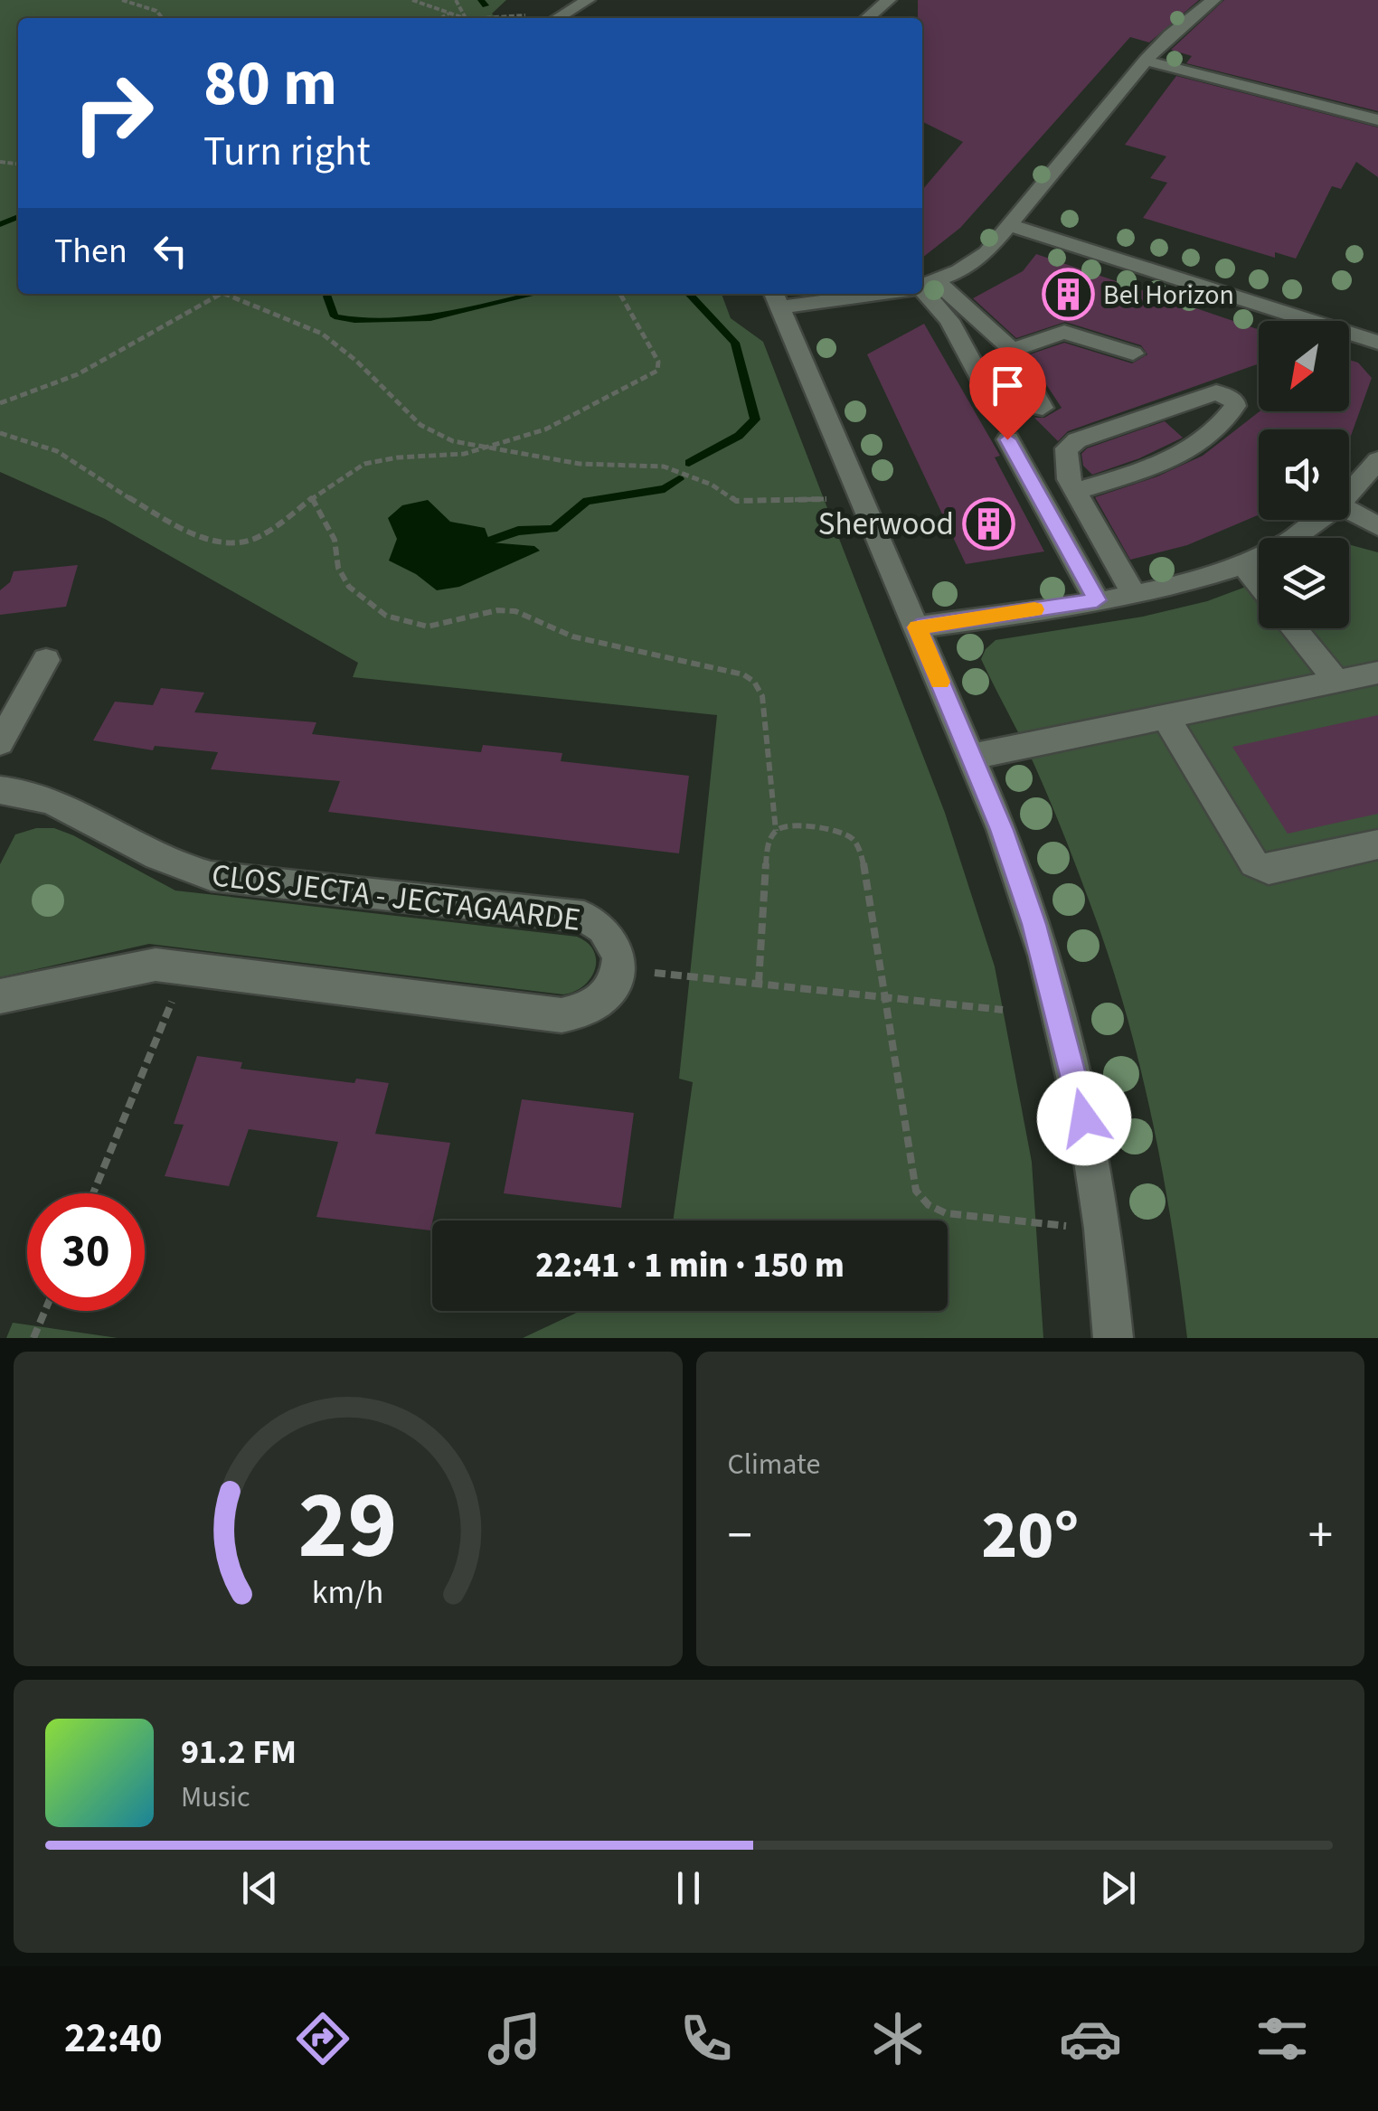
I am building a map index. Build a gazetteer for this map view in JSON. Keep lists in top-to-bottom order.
{
  "streets": {
    "street": ["CLOS JECTA - JECTAGAARDE"]
  },
  "places": {
    "building": ["Bel Horizon", "Sherwood"]
  },
  "north": "bottom left",
  "page": {
    "turn": ["80 m", "Turn right"],
    "then": "Then",
    "limit": "30",
    "trip": "22:41 · 1 min · 150 m",
    "tile": "Climate",
    "heat": ["−", "20°", "+"],
    "song": ["91.2 FM", "Music"],
    "tabs": "22:40",
    "gauge": ["29", "km/h"]
  }
}
